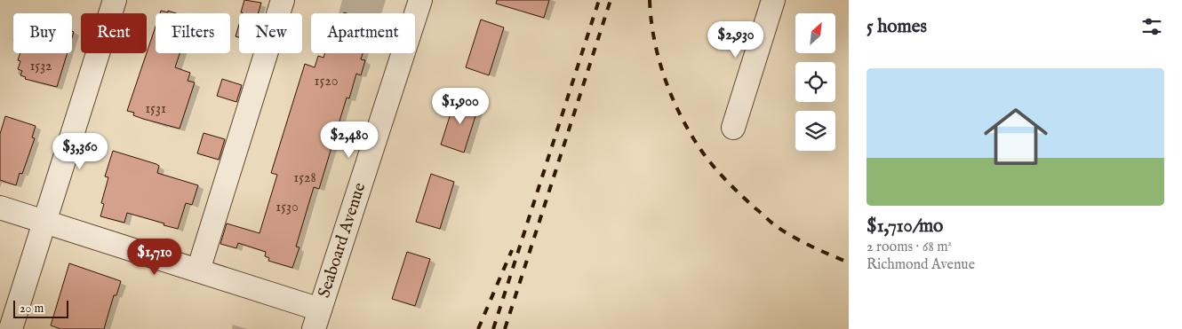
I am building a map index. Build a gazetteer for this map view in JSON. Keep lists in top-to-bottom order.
{
  "streets": {
    "street": ["Seaboard Avenue"]
  },
  "house_numbers": [
    "1532",
    "1520",
    "1531",
    "1528",
    "1530"
  ],
  "scale_bar": "20 m",
  "north": "top right",
  "page": {
    "heading": "5 homes",
    "chip": [
      "Buy",
      "Rent",
      "Filters",
      "New",
      "Apartment"
    ],
    "price": [
      "$2,930",
      "$1,900",
      "$2,480",
      "$3,360",
      "$1,710"
    ],
    "list": [
      {
        "name": "$1,710/mo",
        "note": "2 rooms · 68 m² · Richmond Avenue"
      }
    ],
    "scale": "20 m"
  }
}
